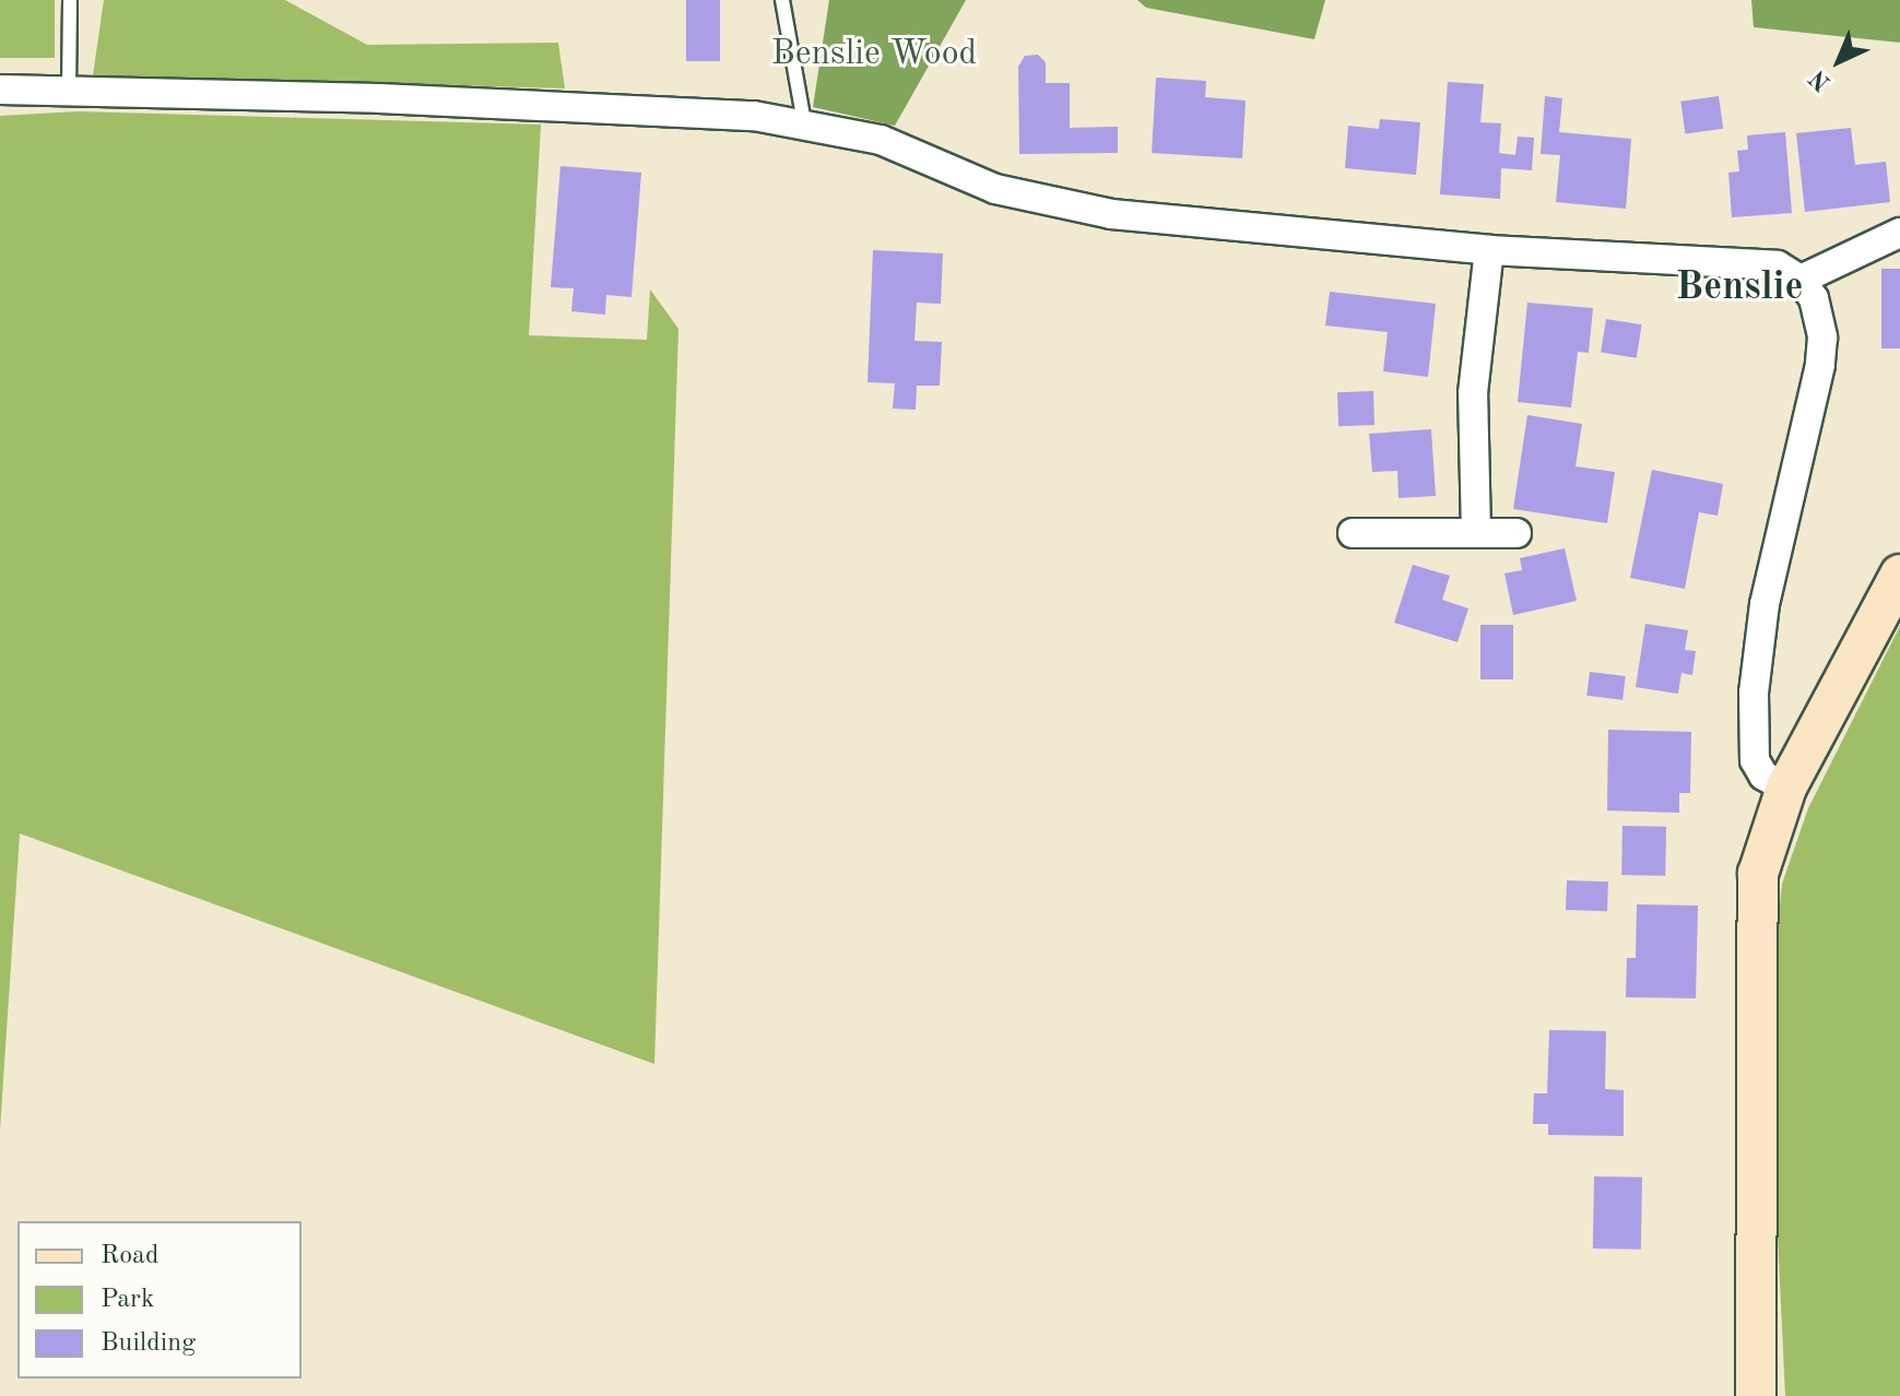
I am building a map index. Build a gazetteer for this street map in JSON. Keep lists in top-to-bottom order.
{
  "districts": ["Benslie"],
  "parks": ["Benslie Wood"],
  "legend": ["Road", "Park", "Building"],
  "north": "bottom left"
}
